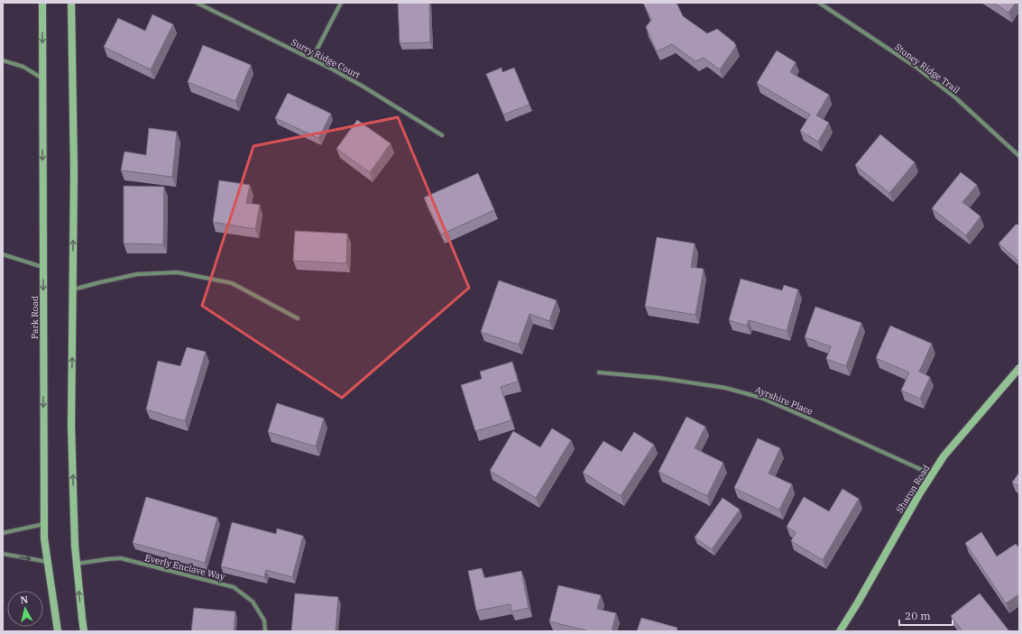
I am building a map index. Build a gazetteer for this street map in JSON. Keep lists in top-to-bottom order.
{
  "streets": {
    "main road": ["Park Road", "Sharon Road"],
    "street": [
      "Surry Ridge Court",
      "Stoney Ridge Trail",
      "Ayrshire Place",
      "Everly Enclave Way"
    ]
  },
  "crossings": [
    ["Ayrshire Place", "Sharon Road"]
  ],
  "scale_bar": "20 m",
  "north": "top"
}
